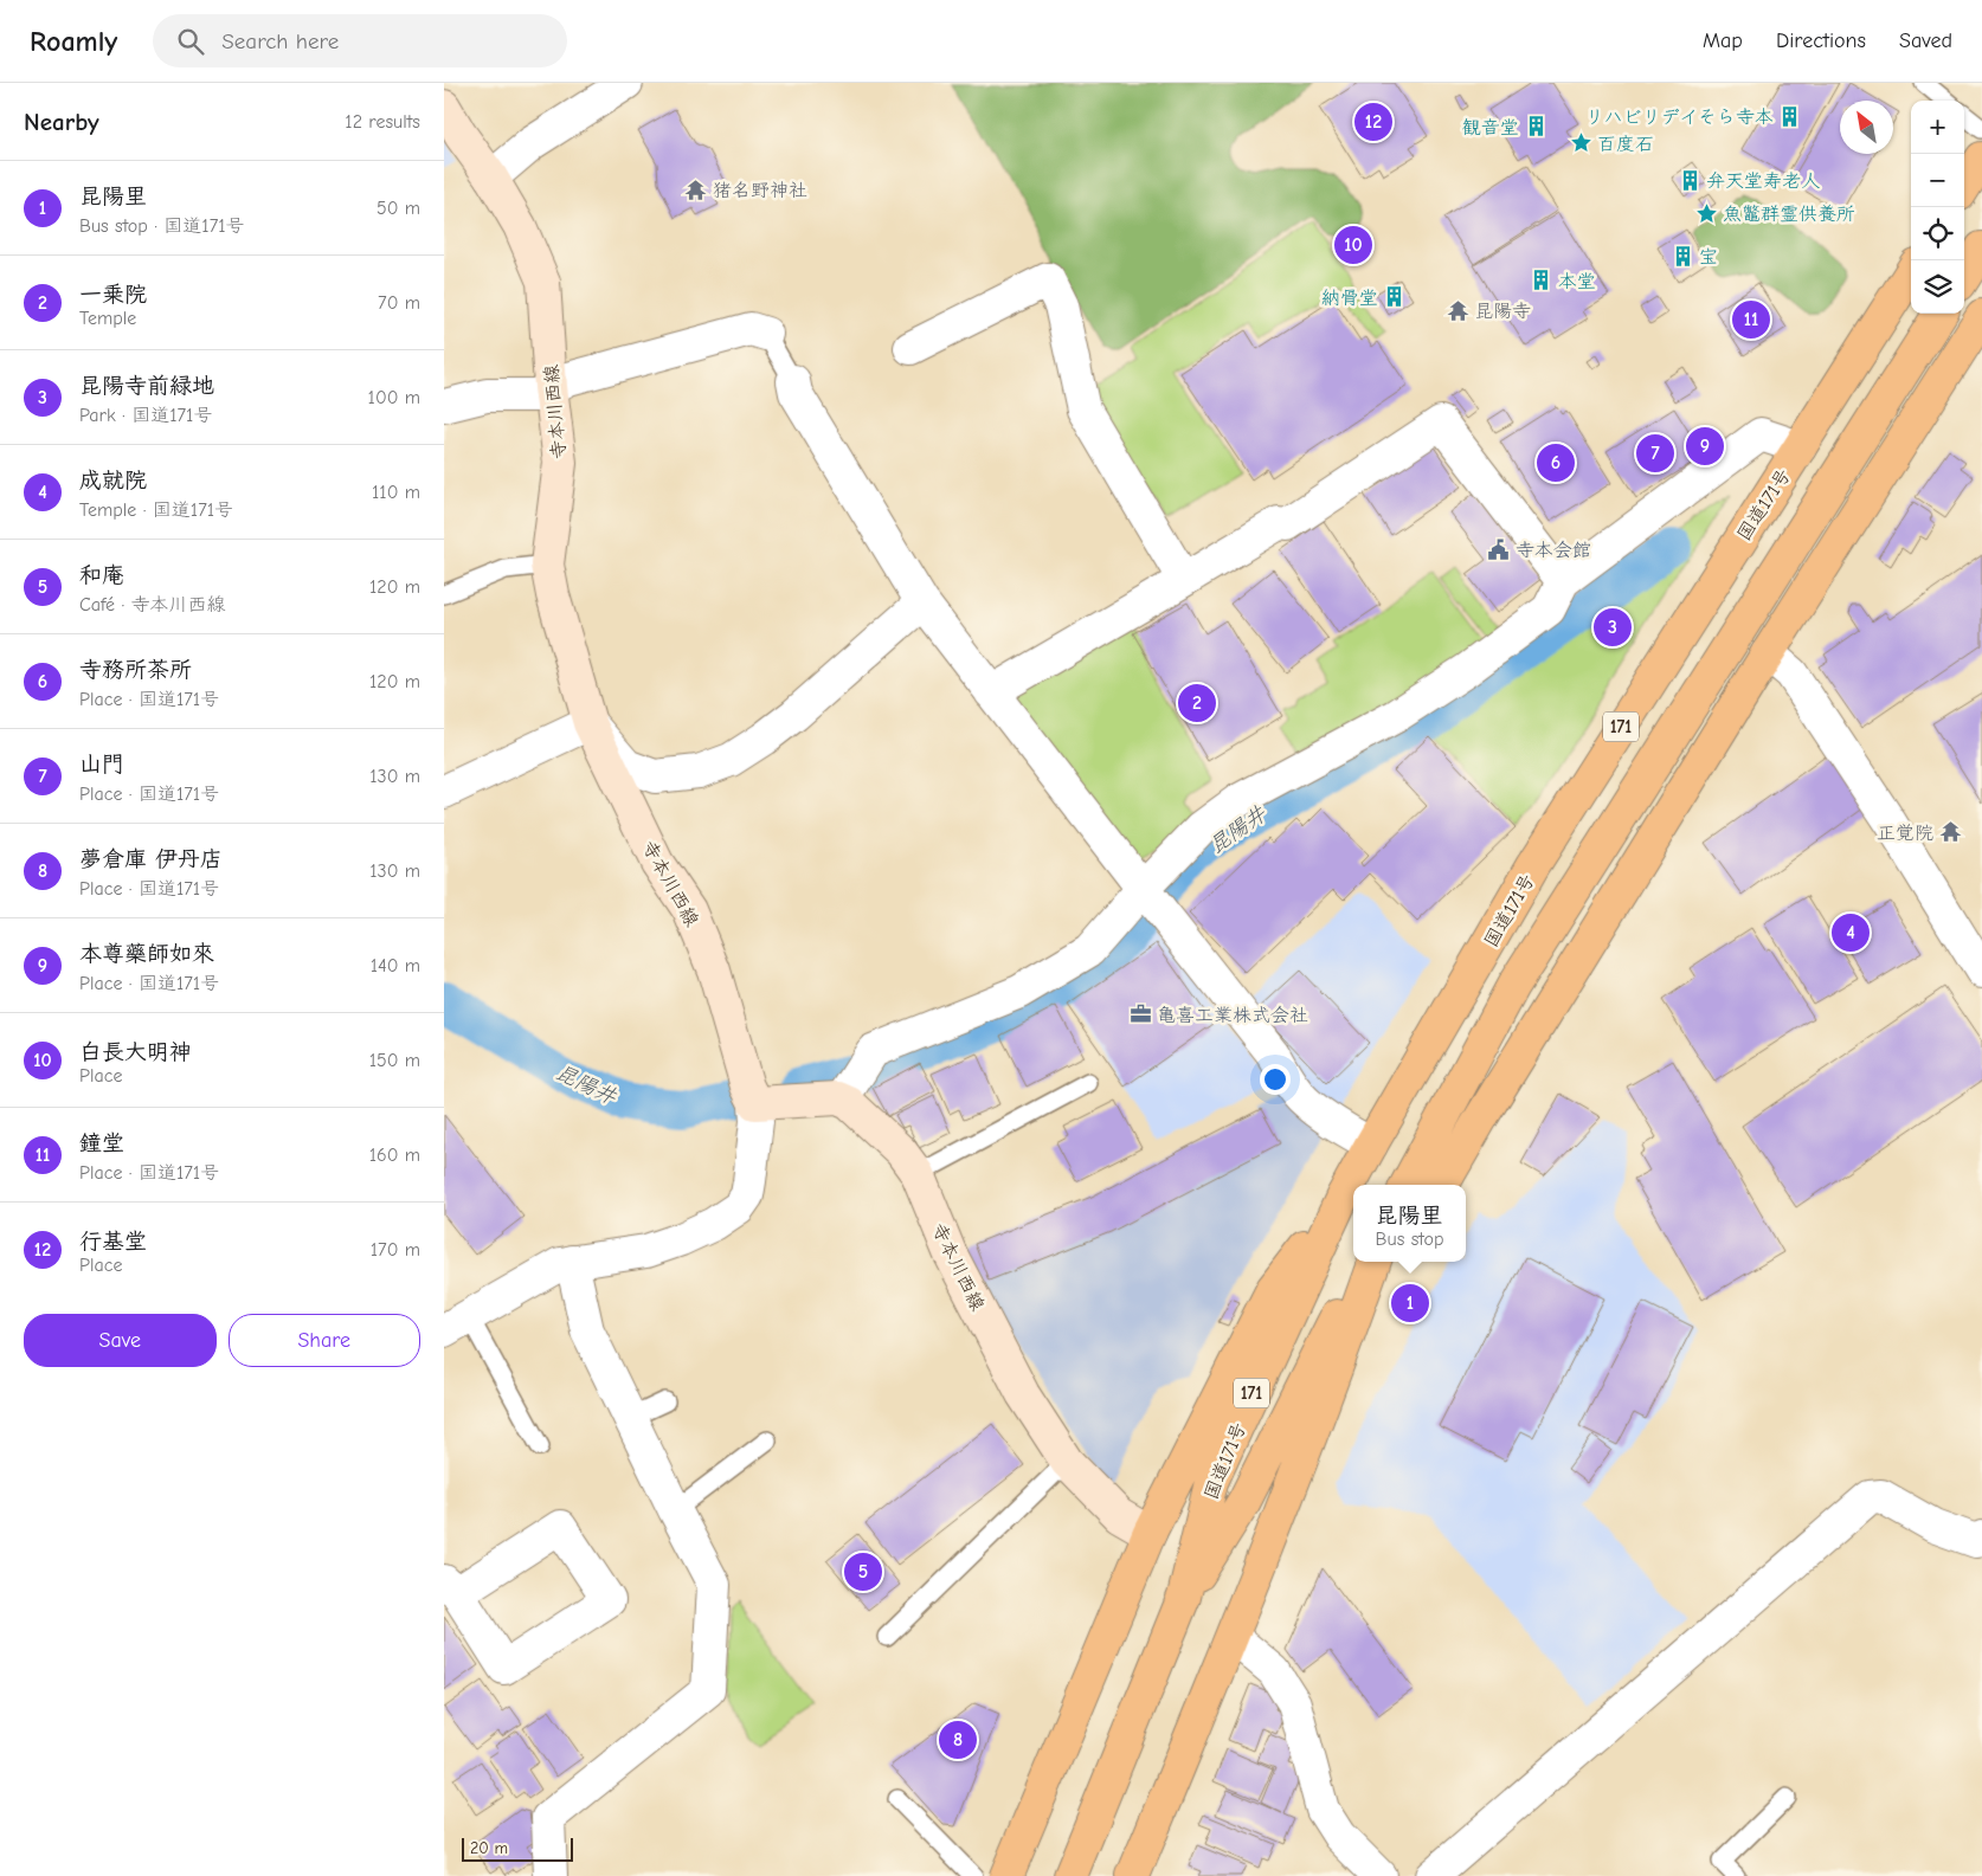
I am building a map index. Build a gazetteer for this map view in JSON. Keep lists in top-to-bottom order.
{
  "streets": {
    "highway": ["国道171号", "171"],
    "main road": ["寺本川西線"]
  },
  "water": ["昆陽井"],
  "places": {
    "building": [
      "リハビリデイそら寺本",
      "観音堂",
      "弁天堂寿老人",
      "宝",
      "本堂",
      "納骨堂"
    ],
    "place": ["百度石", "魚鼈群霊供養所"],
    "temple": ["猪名野神社", "昆陽寺", "正覚院"],
    "public building": ["寺本会館"],
    "office": ["亀喜工業株式会社"]
  },
  "scale_bar": "20 m",
  "north": "top left",
  "page": {
    "header": "Roamly",
    "search": "Search here",
    "nav": ["Map", "Directions", "Saved"],
    "heading": ["Nearby", "12 results"],
    "map_buttons": ["+", "−"],
    "pins": [
      "12",
      "10",
      "11",
      "9",
      "7",
      "6",
      "3",
      "2",
      "4",
      "1",
      "5",
      "8"
    ],
    "list": [
      {
        "mark": "1",
        "name": "昆陽里",
        "note": "Bus stop · 国道171号",
        "value": "50 m"
      },
      {
        "mark": "2",
        "name": "一乗院",
        "note": "Temple",
        "value": "70 m"
      },
      {
        "mark": "3",
        "name": "昆陽寺前緑地",
        "note": "Park · 国道171号",
        "value": "100 m"
      },
      {
        "mark": "4",
        "name": "成就院",
        "note": "Temple · 国道171号",
        "value": "110 m"
      },
      {
        "mark": "5",
        "name": "和庵",
        "note": "Café · 寺本川西線",
        "value": "120 m"
      },
      {
        "mark": "6",
        "name": "寺務所茶所",
        "note": "Place · 国道171号",
        "value": "120 m"
      },
      {
        "mark": "7",
        "name": "山門",
        "note": "Place · 国道171号",
        "value": "130 m"
      },
      {
        "mark": "8",
        "name": "夢倉庫 伊丹店",
        "note": "Place · 国道171号",
        "value": "130 m"
      },
      {
        "mark": "9",
        "name": "本尊藥師如來",
        "note": "Place · 国道171号",
        "value": "140 m"
      },
      {
        "mark": "10",
        "name": "白長大明神",
        "note": "Place",
        "value": "150 m"
      },
      {
        "mark": "11",
        "name": "鐘堂",
        "note": "Place · 国道171号",
        "value": "160 m"
      },
      {
        "mark": "12",
        "name": "行基堂",
        "note": "Place",
        "value": "170 m"
      }
    ],
    "popup": ["昆陽里", "Bus stop"],
    "buttons": ["Save", "Share"],
    "scale": "20 m"
  }
}
